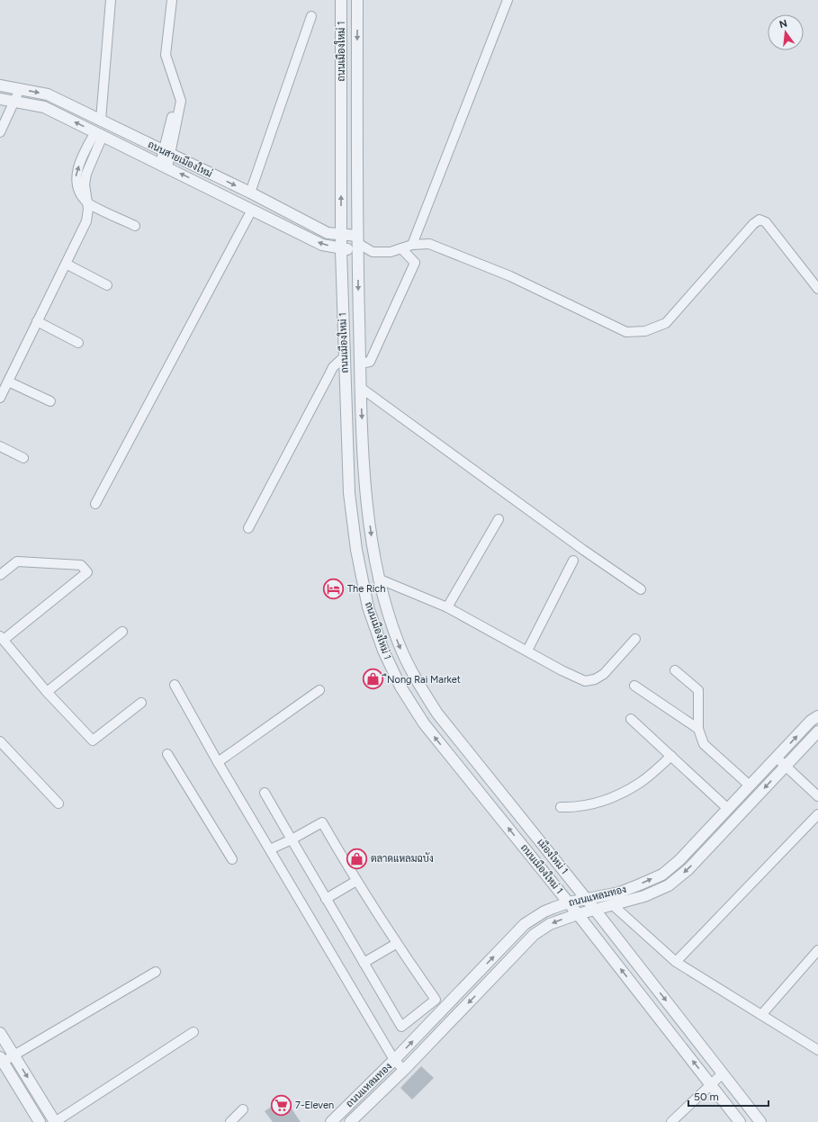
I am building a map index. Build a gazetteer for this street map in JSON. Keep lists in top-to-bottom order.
{
  "streets": {
    "street": [
      "ถนนเมืองใหม่ 1",
      "ถนนสายเมืองใหม่",
      "เมืองใหม่ 1",
      "ถนนแหลมทอง"
    ]
  },
  "crossings": [
    ["ถนนเมืองใหม่ 1", "ถนนสายเมืองใหม่"],
    ["ถนนเมืองใหม่ 1", "เมืองใหม่ 1"],
    ["ถนนเมืองใหม่ 1", "ถนนแหลมทอง"],
    ["เมืองใหม่ 1", "ถนนแหลมทอง"]
  ],
  "places": {
    "hotel": ["The Rich"],
    "shop": ["ืNong Rai Market", "ตลาดแหลมฉบัง"],
    "supermarket": ["7-Eleven"]
  },
  "scale_bar": "50 m",
  "north": "top"
}
